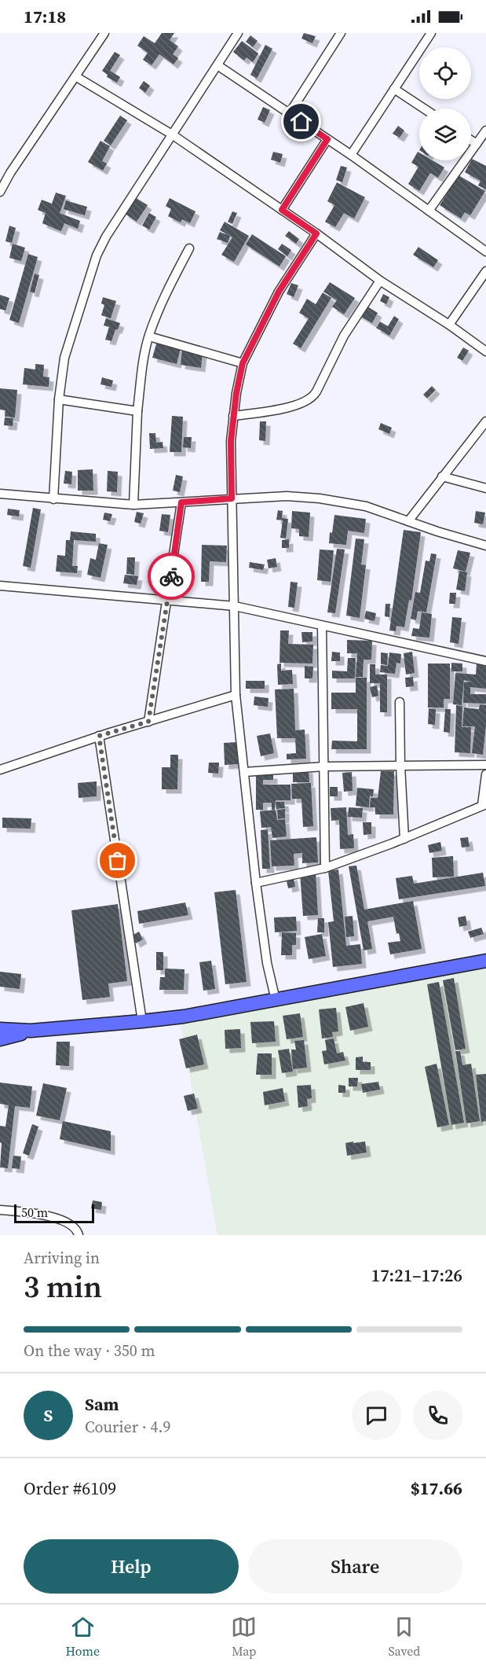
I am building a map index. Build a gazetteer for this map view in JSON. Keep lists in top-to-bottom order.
{
  "scale_bar": "50 m",
  "page": {
    "status": "17:18",
    "scale": "50 m",
    "heading": ["3 min", "Arriving in", "17:21–17:26"],
    "panel": [
      "Sam",
      "Courier · 4.9",
      "Order #6109",
      "$17.66"
    ],
    "bar": "On the way · 350 m",
    "round": "S",
    "buttons": ["Help", "Share"],
    "tabs": ["Home", "Map", "Saved"]
  }
}
